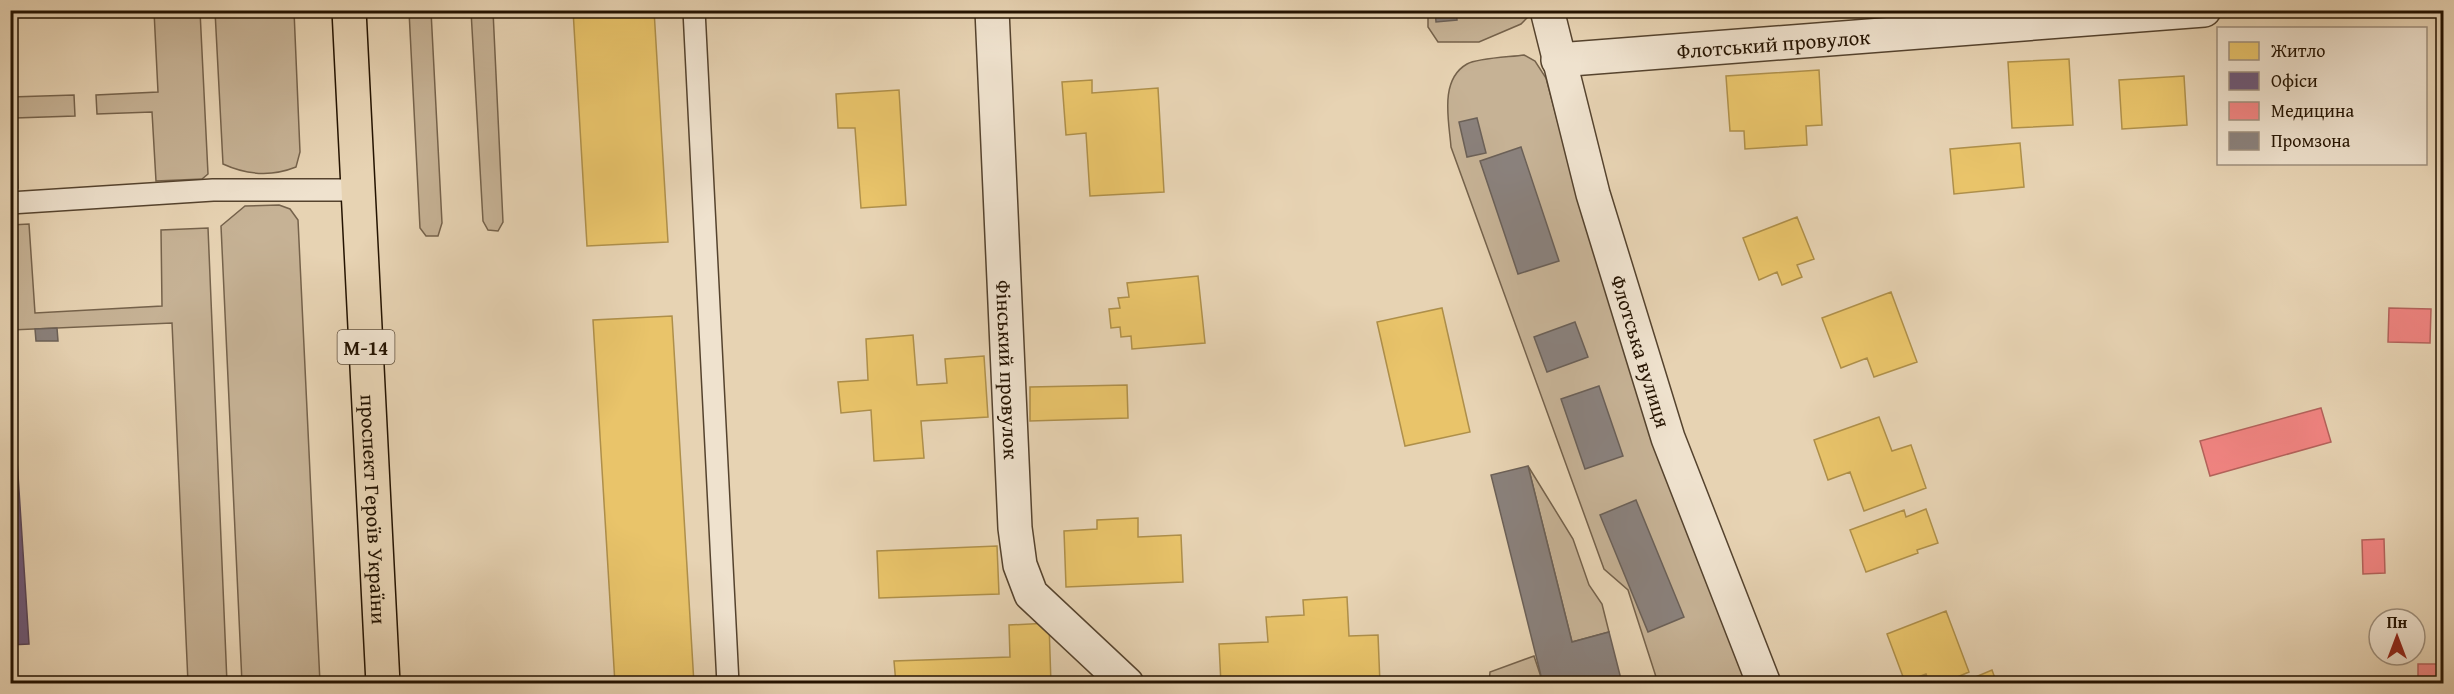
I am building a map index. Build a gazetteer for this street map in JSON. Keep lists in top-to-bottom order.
{
  "streets": {
    "highway": ["М-14", "проспект Героїв України"],
    "street": ["Флотський провулок", "Флотська вулиця", "Фінський провулок"]
  },
  "crossings": [
    ["Флотський провулок", "Флотська вулиця"]
  ],
  "legend": [
    "Житло",
    "Офіси",
    "Медицина",
    "Промзона"
  ],
  "north": "top"
}
